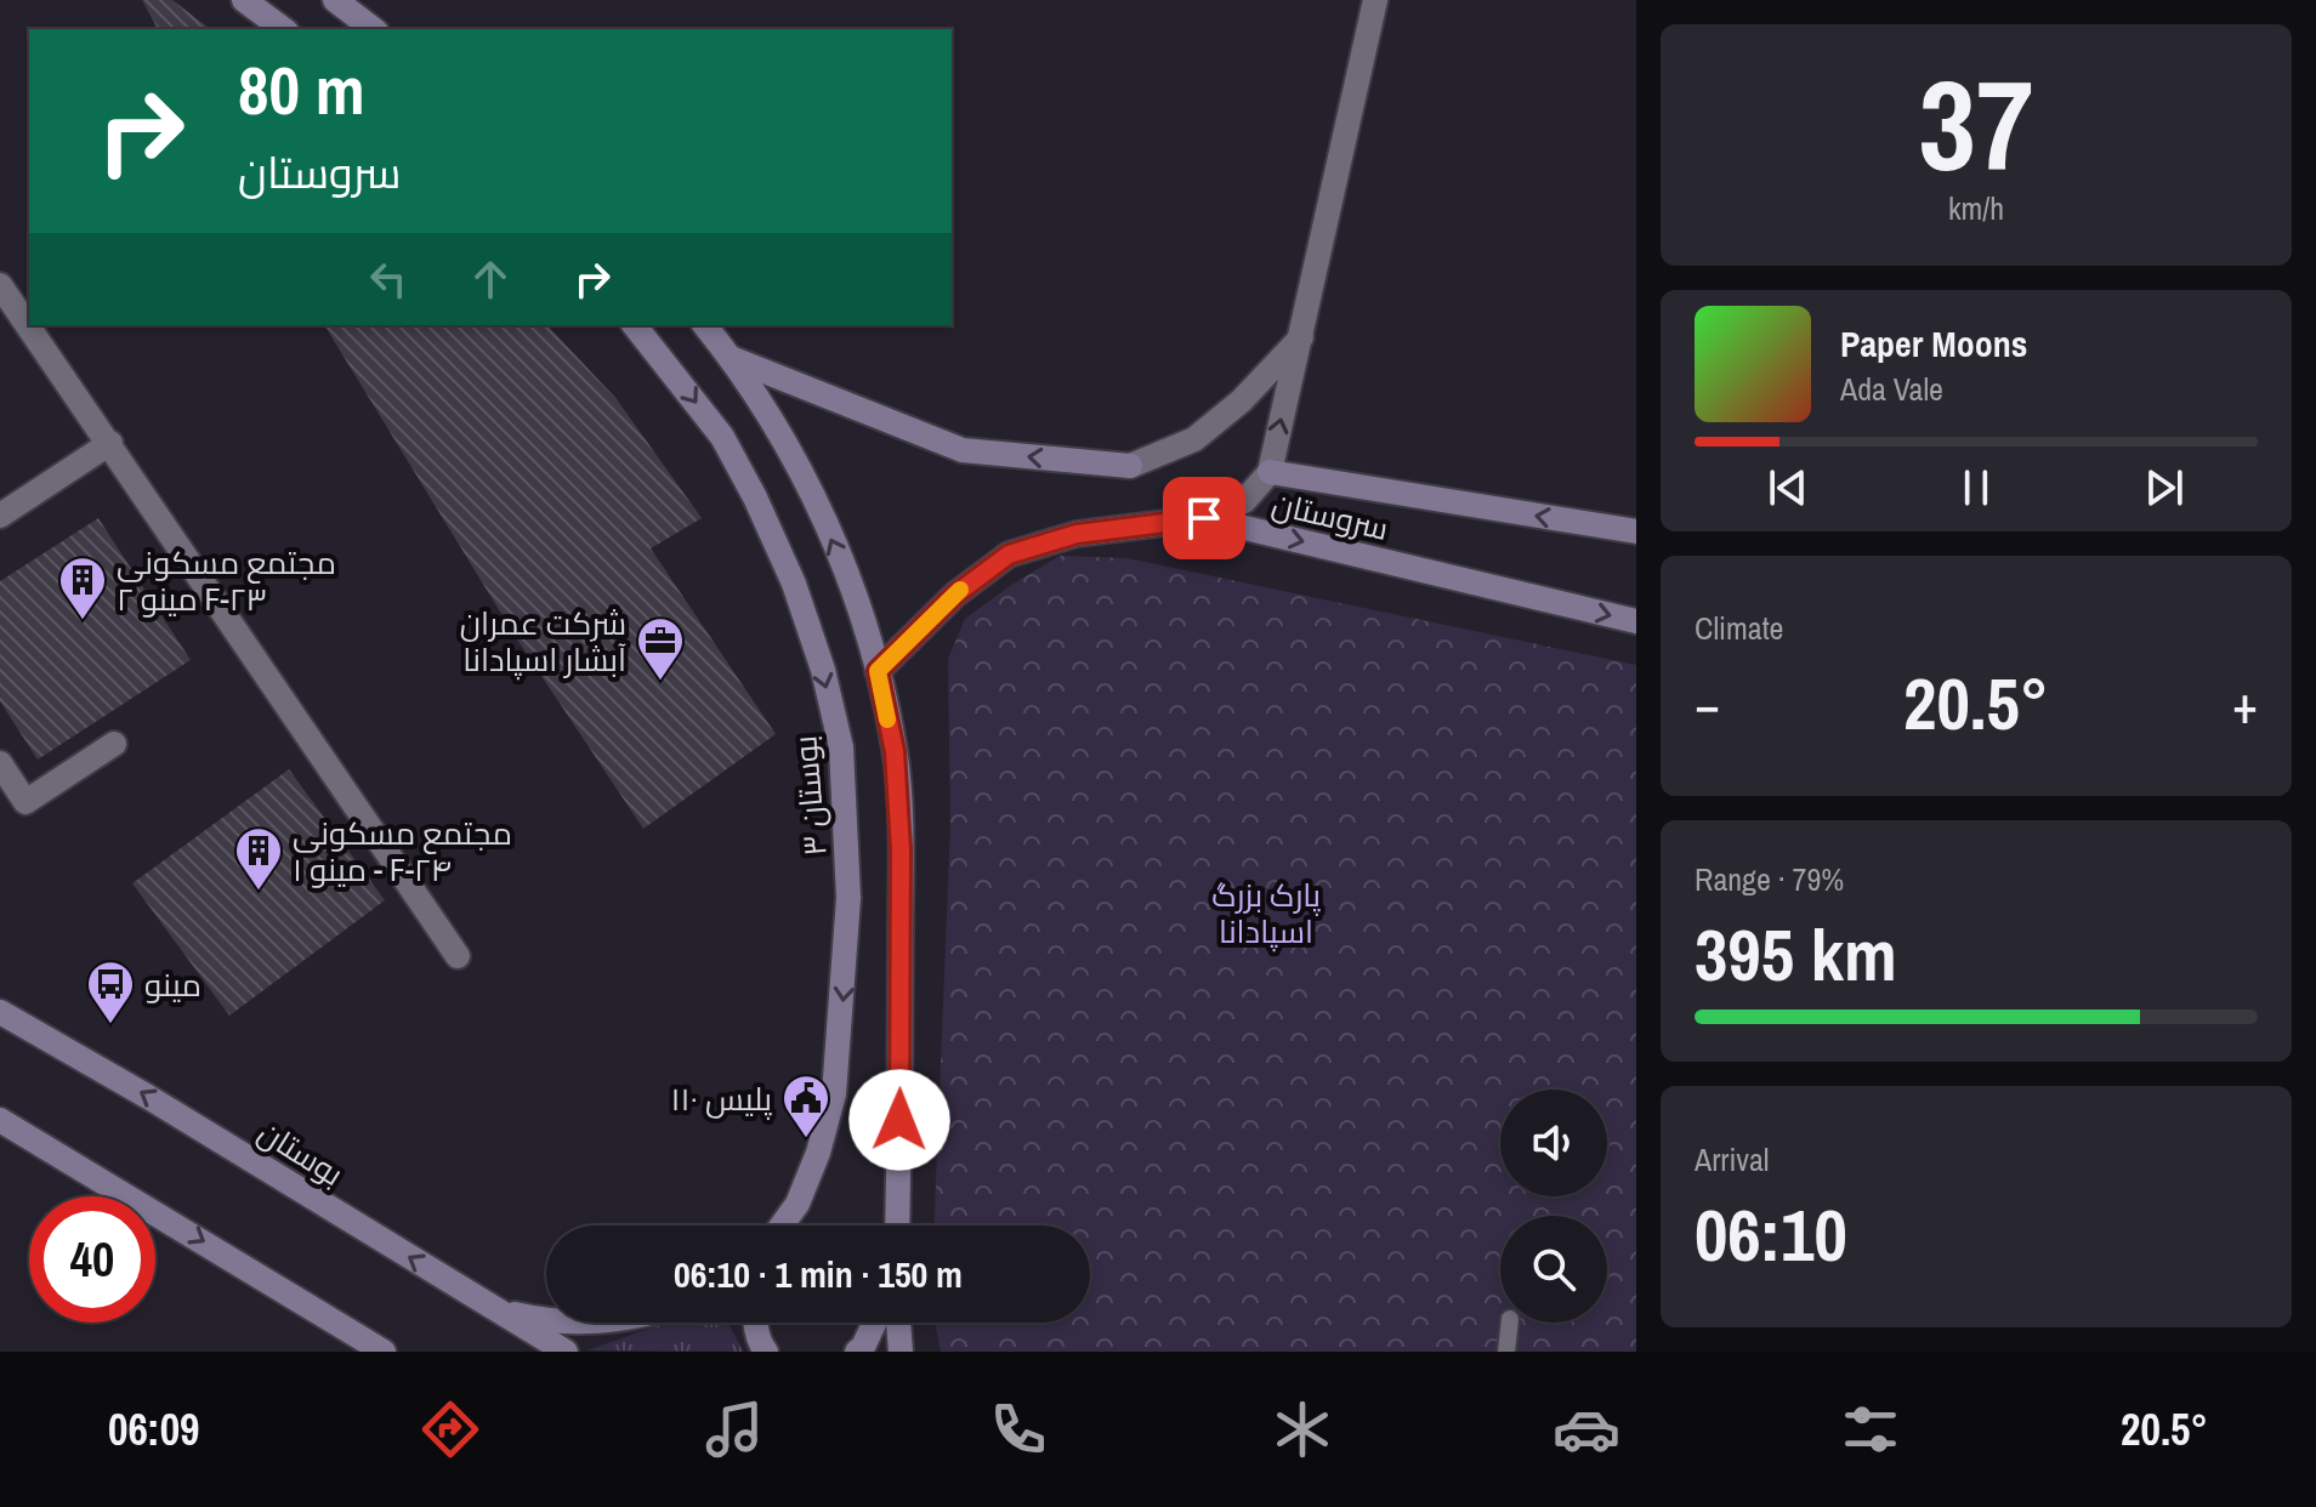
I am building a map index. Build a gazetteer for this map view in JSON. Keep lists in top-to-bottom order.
{
  "streets": {
    "street": ["سروستان", "بوستان ۳", "بوستان"]
  },
  "parks": ["پارک بزرگ اسپادانا"],
  "places": {
    "building": ["مجتمع مسکونی مینو ۲ F-۲۳", "مجتمع مسکونی مینو ۱ - F-۲۴"],
    "office": ["شرکت عمران آبشار اسپادانا"],
    "bus stop": ["مینو"],
    "public building": ["پلیس ۱۱۰"]
  },
  "page": {
    "tile": [
      ["37", "km/h"],
      "Climate",
      ["Range · 79%", "395 km"],
      ["Arrival", "06:10"]
    ],
    "turn": ["80 m", "سروستان"],
    "song": ["Paper Moons", "Ada Vale"],
    "heat": ["−", "20.5°", "+"],
    "limit": "40",
    "trip": "06:10 · 1 min · 150 m",
    "tabs": ["06:09", "20.5°"]
  }
}
